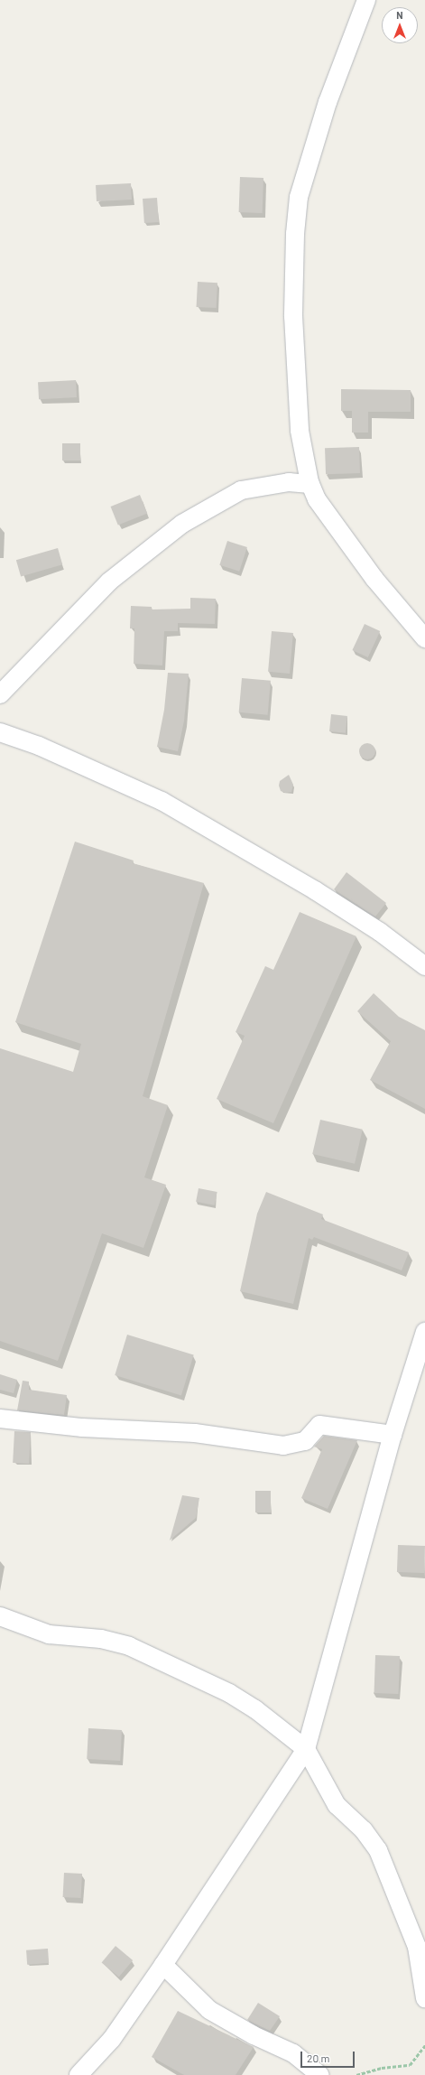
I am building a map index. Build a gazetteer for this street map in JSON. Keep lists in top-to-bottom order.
{
  "scale_bar": "20 m",
  "north": "top"
}
